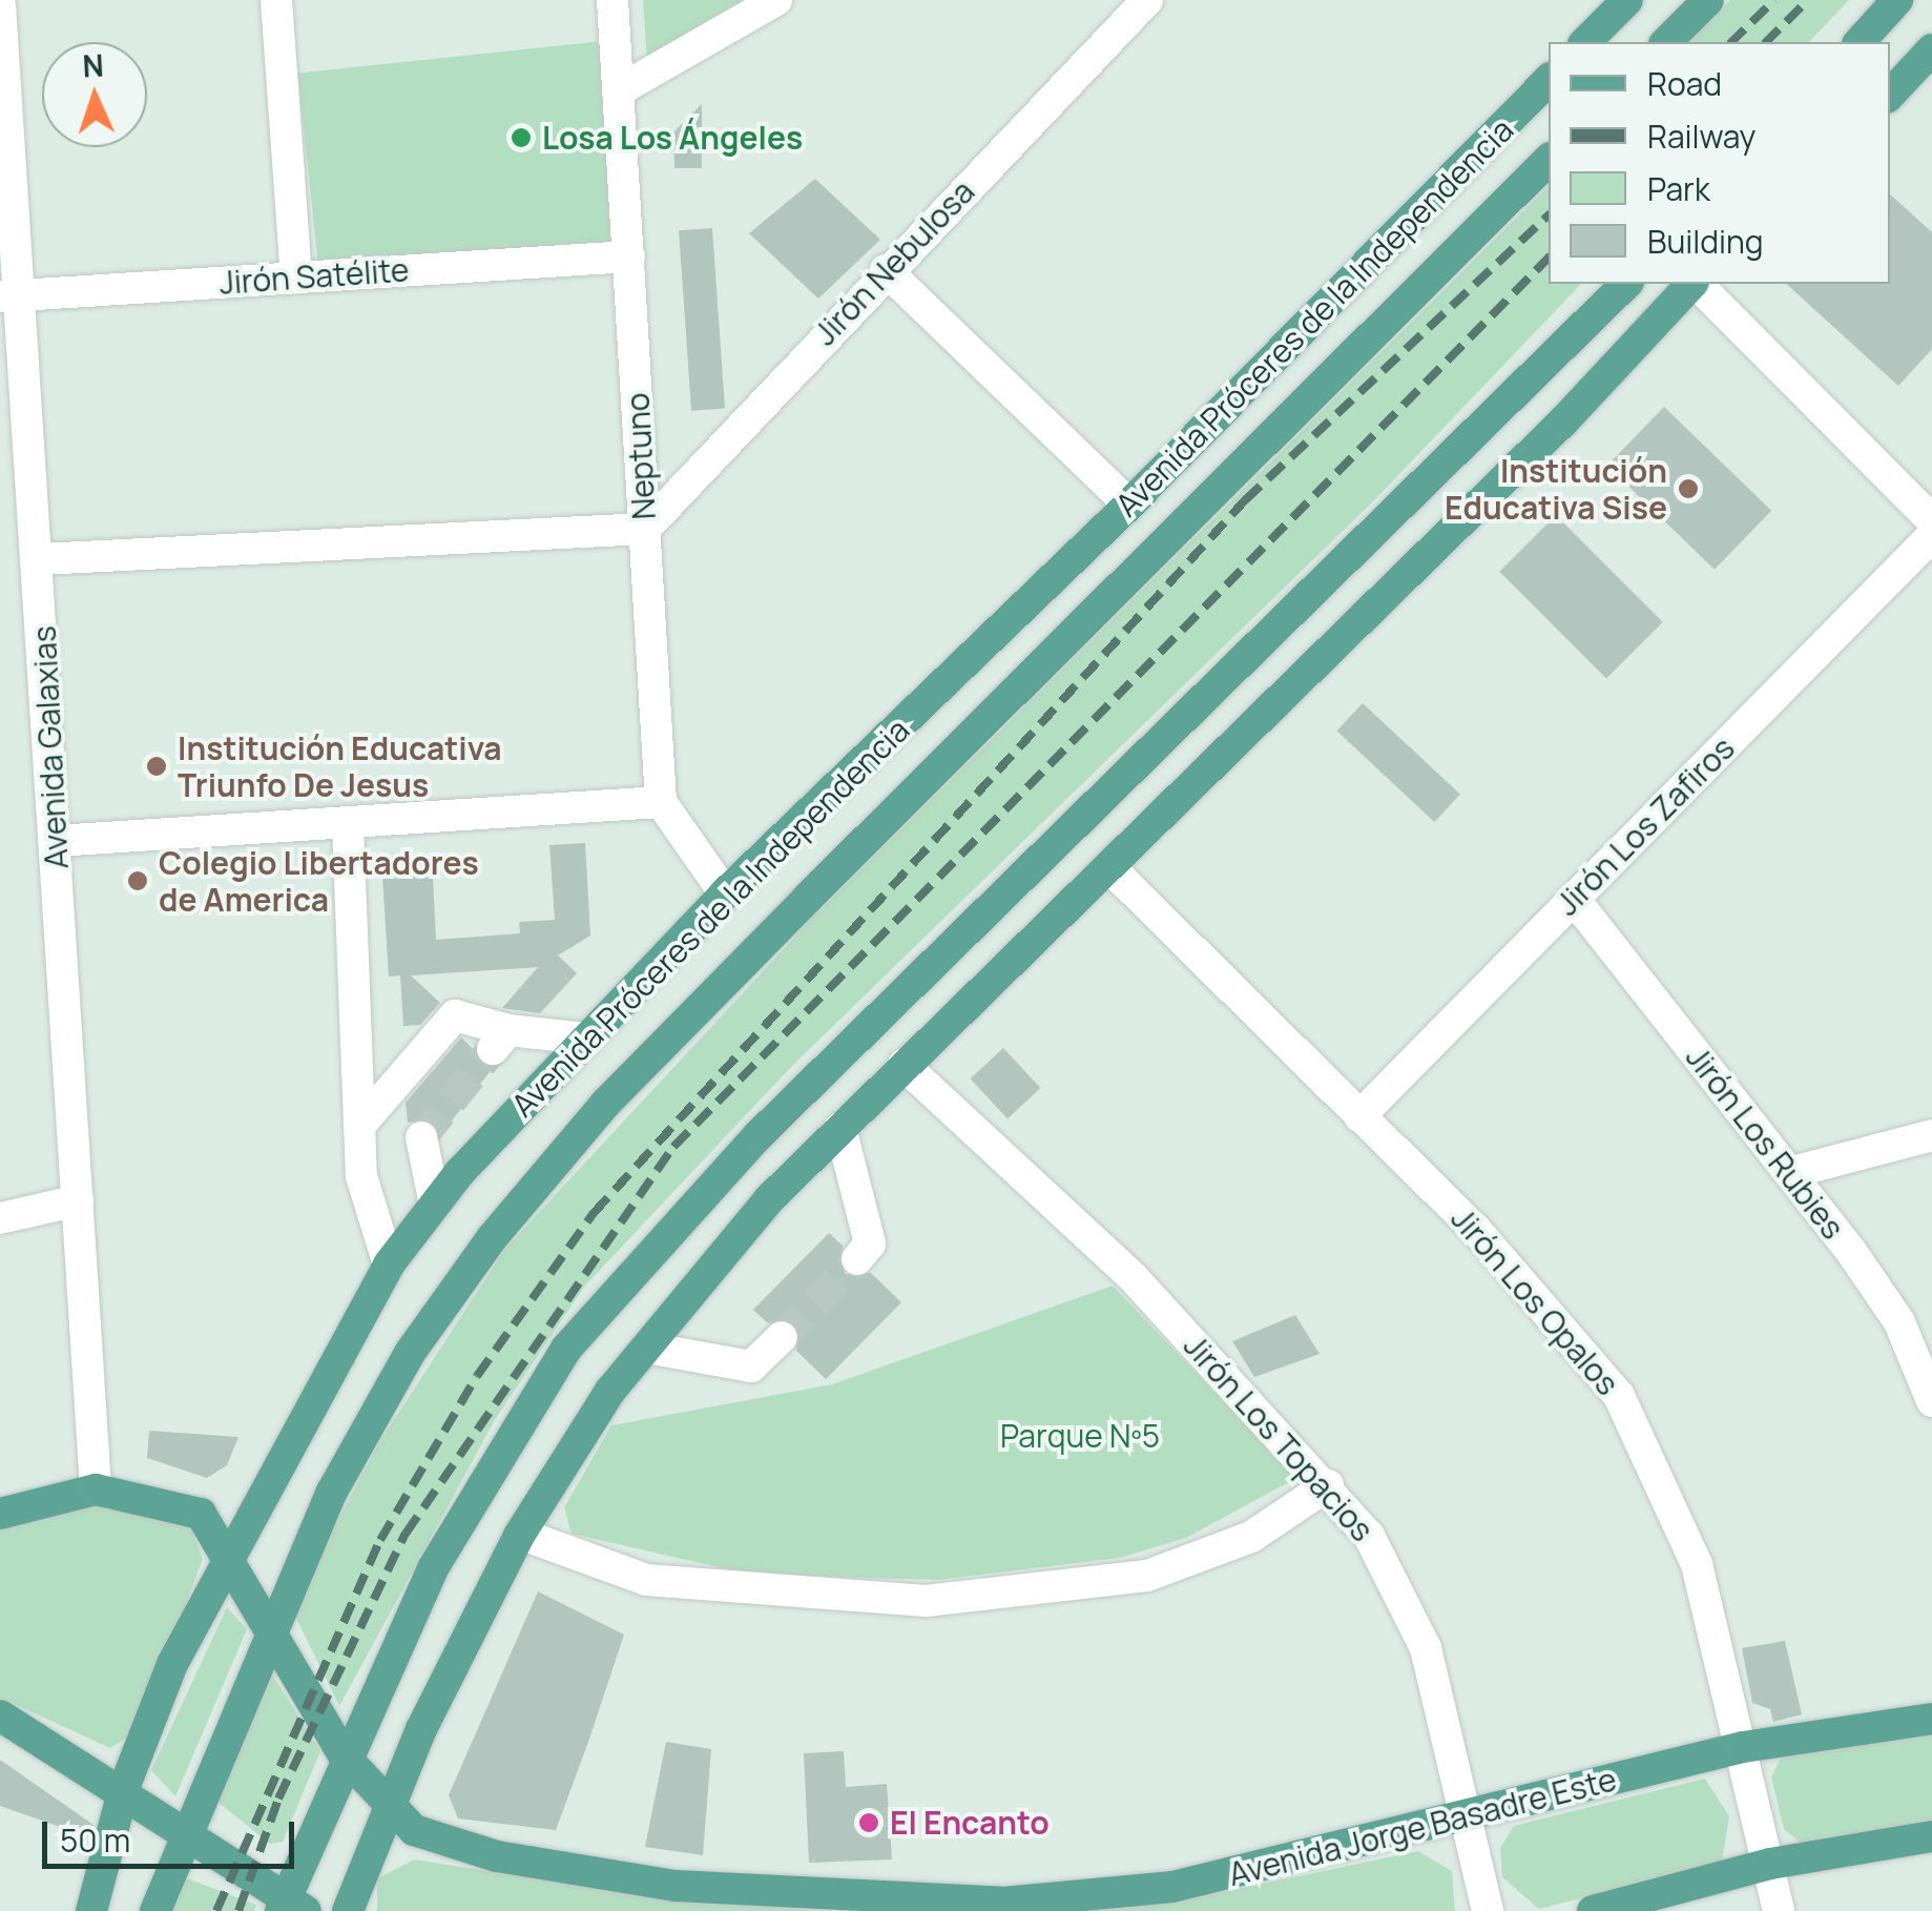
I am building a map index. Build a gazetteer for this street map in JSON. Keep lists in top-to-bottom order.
{
  "streets": {
    "main road": ["Avenida Próceres de la Independencia", "Avenida Jorge Basadre Este"],
    "street": [
      "Jirón Nebulosa",
      "Jirón Satélite",
      "Neptuno",
      "Avenida Galaxias",
      "Jirón Los Zafiros",
      "Jirón Los Rubies",
      "Jirón Los Opalos",
      "Jirón Los Topacios"
    ]
  },
  "crossings": [
    ["Jirón Nebulosa", "Neptuno"],
    ["Jirón Satélite", "Neptuno"],
    ["Jirón Satélite", "Avenida Galaxias"],
    ["Avenida Próceres de la Independencia", "Avenida Jorge Basadre Este"],
    ["Avenida Galaxias", "Avenida Jorge Basadre Este"],
    ["Jirón Los Zafiros", "Jirón Los Rubies"],
    ["Jirón Los Zafiros", "Jirón Los Opalos"],
    ["Jirón Los Opalos", "Avenida Jorge Basadre Este"],
    ["Jirón Los Topacios", "Avenida Jorge Basadre Este"]
  ],
  "parks": ["Parque Nº5"],
  "places": [
    "Losa Los Ángeles",
    "Institución Educativa Sise",
    "Institución Educativa Triunfo De Jesus",
    "Colegio Libertadores de America",
    "El Encanto"
  ],
  "legend": [
    "Road",
    "Railway",
    "Park",
    "Building"
  ],
  "scale_bar": "50 m",
  "north": "top"
}
